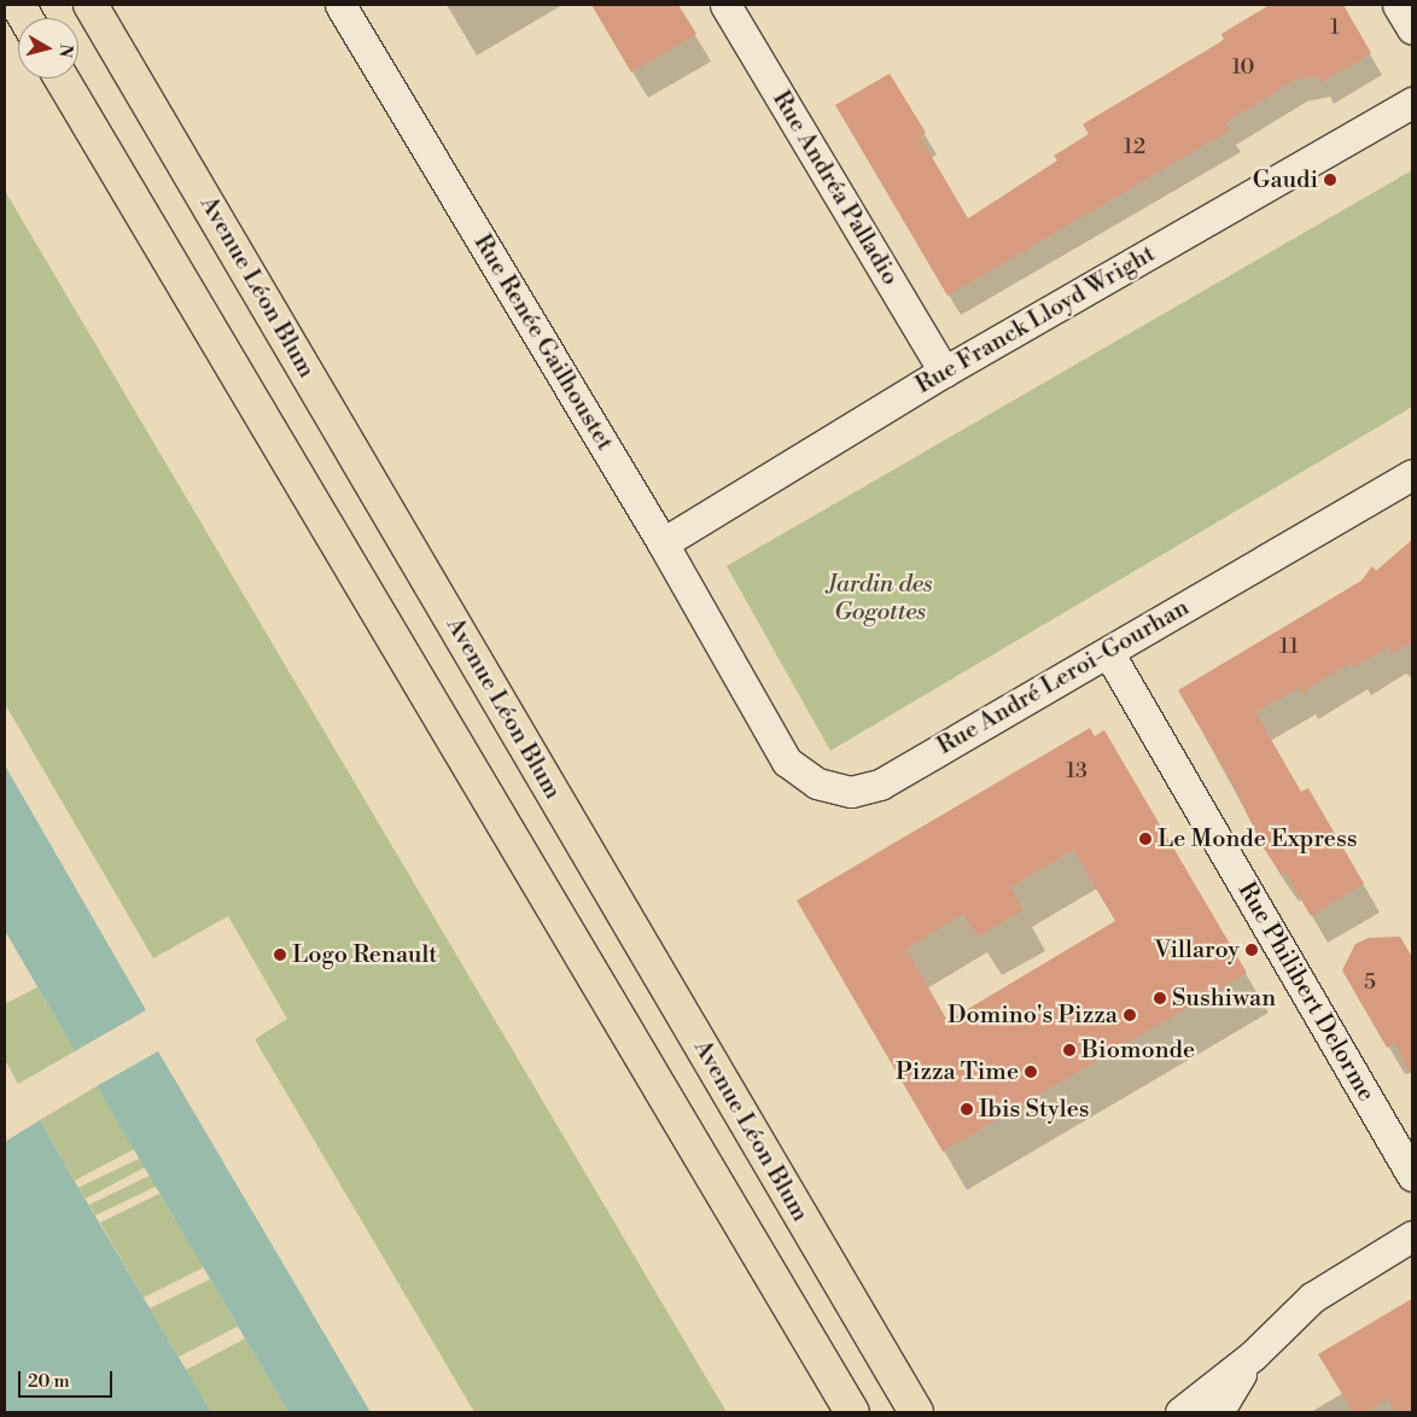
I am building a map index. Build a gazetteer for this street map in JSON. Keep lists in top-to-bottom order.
{
  "streets": {
    "main road": ["Avenue Léon Blum"],
    "street": [
      "Rue Andréa Palladio",
      "Rue Franck Lloyd Wright",
      "Rue Renée Gailhoustet",
      "Rue André Leroi-Gourhan",
      "Rue Philibert Delorme"
    ]
  },
  "crossings": [
    ["Rue Andréa Palladio", "Rue Franck Lloyd Wright"],
    ["Rue Franck Lloyd Wright", "Rue Renée Gailhoustet"],
    ["Rue Renée Gailhoustet", "Rue André Leroi-Gourhan"],
    ["Rue André Leroi-Gourhan", "Rue Philibert Delorme"]
  ],
  "parks": ["Jardin des Gogottes"],
  "places": [
    "Gaudi",
    "Le Monde Express",
    "Villaroy",
    "Logo Renault",
    "Sushiwan",
    "Domino's Pizza",
    "Biomonde",
    "Pizza Time",
    "Ibis Styles"
  ],
  "house_numbers": [
    "1",
    "10",
    "12",
    "11",
    "13",
    "5"
  ],
  "scale_bar": "20 m",
  "north": "right"
}
